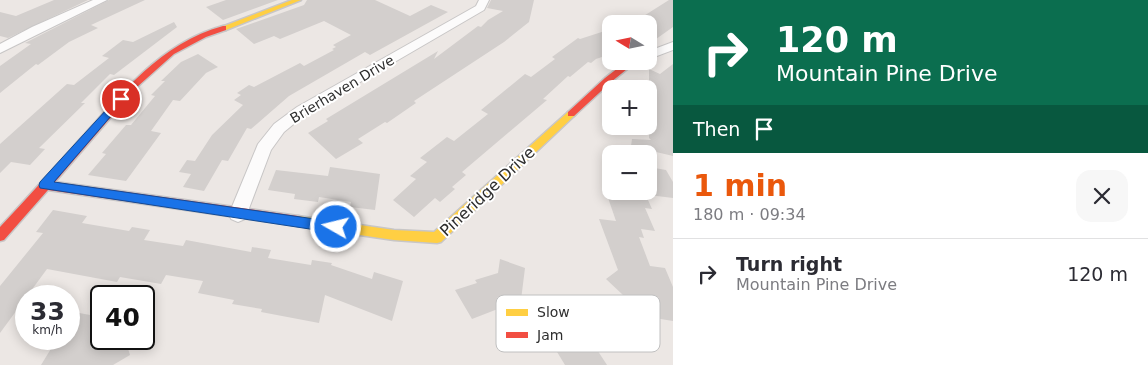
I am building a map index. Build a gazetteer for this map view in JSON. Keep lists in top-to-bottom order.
{
  "streets": {
    "street": ["Brierhaven Drive", "Pineridge Drive"]
  },
  "crossings": [
    ["Brierhaven Drive", "Pineridge Drive"]
  ],
  "legend": ["Slow", "Jam"],
  "north": "left",
  "page": {
    "turn": ["120 m", "Mountain Pine Drive"],
    "map_buttons": ["+", "−"],
    "then": "Then",
    "heading": ["1 min", "180 m · 09:34"],
    "list": [
      {
        "name": "Turn right",
        "note": "Mountain Pine Drive",
        "value": "120 m"
      }
    ],
    "speed": "33 km/h",
    "limit": "40"
  }
}
